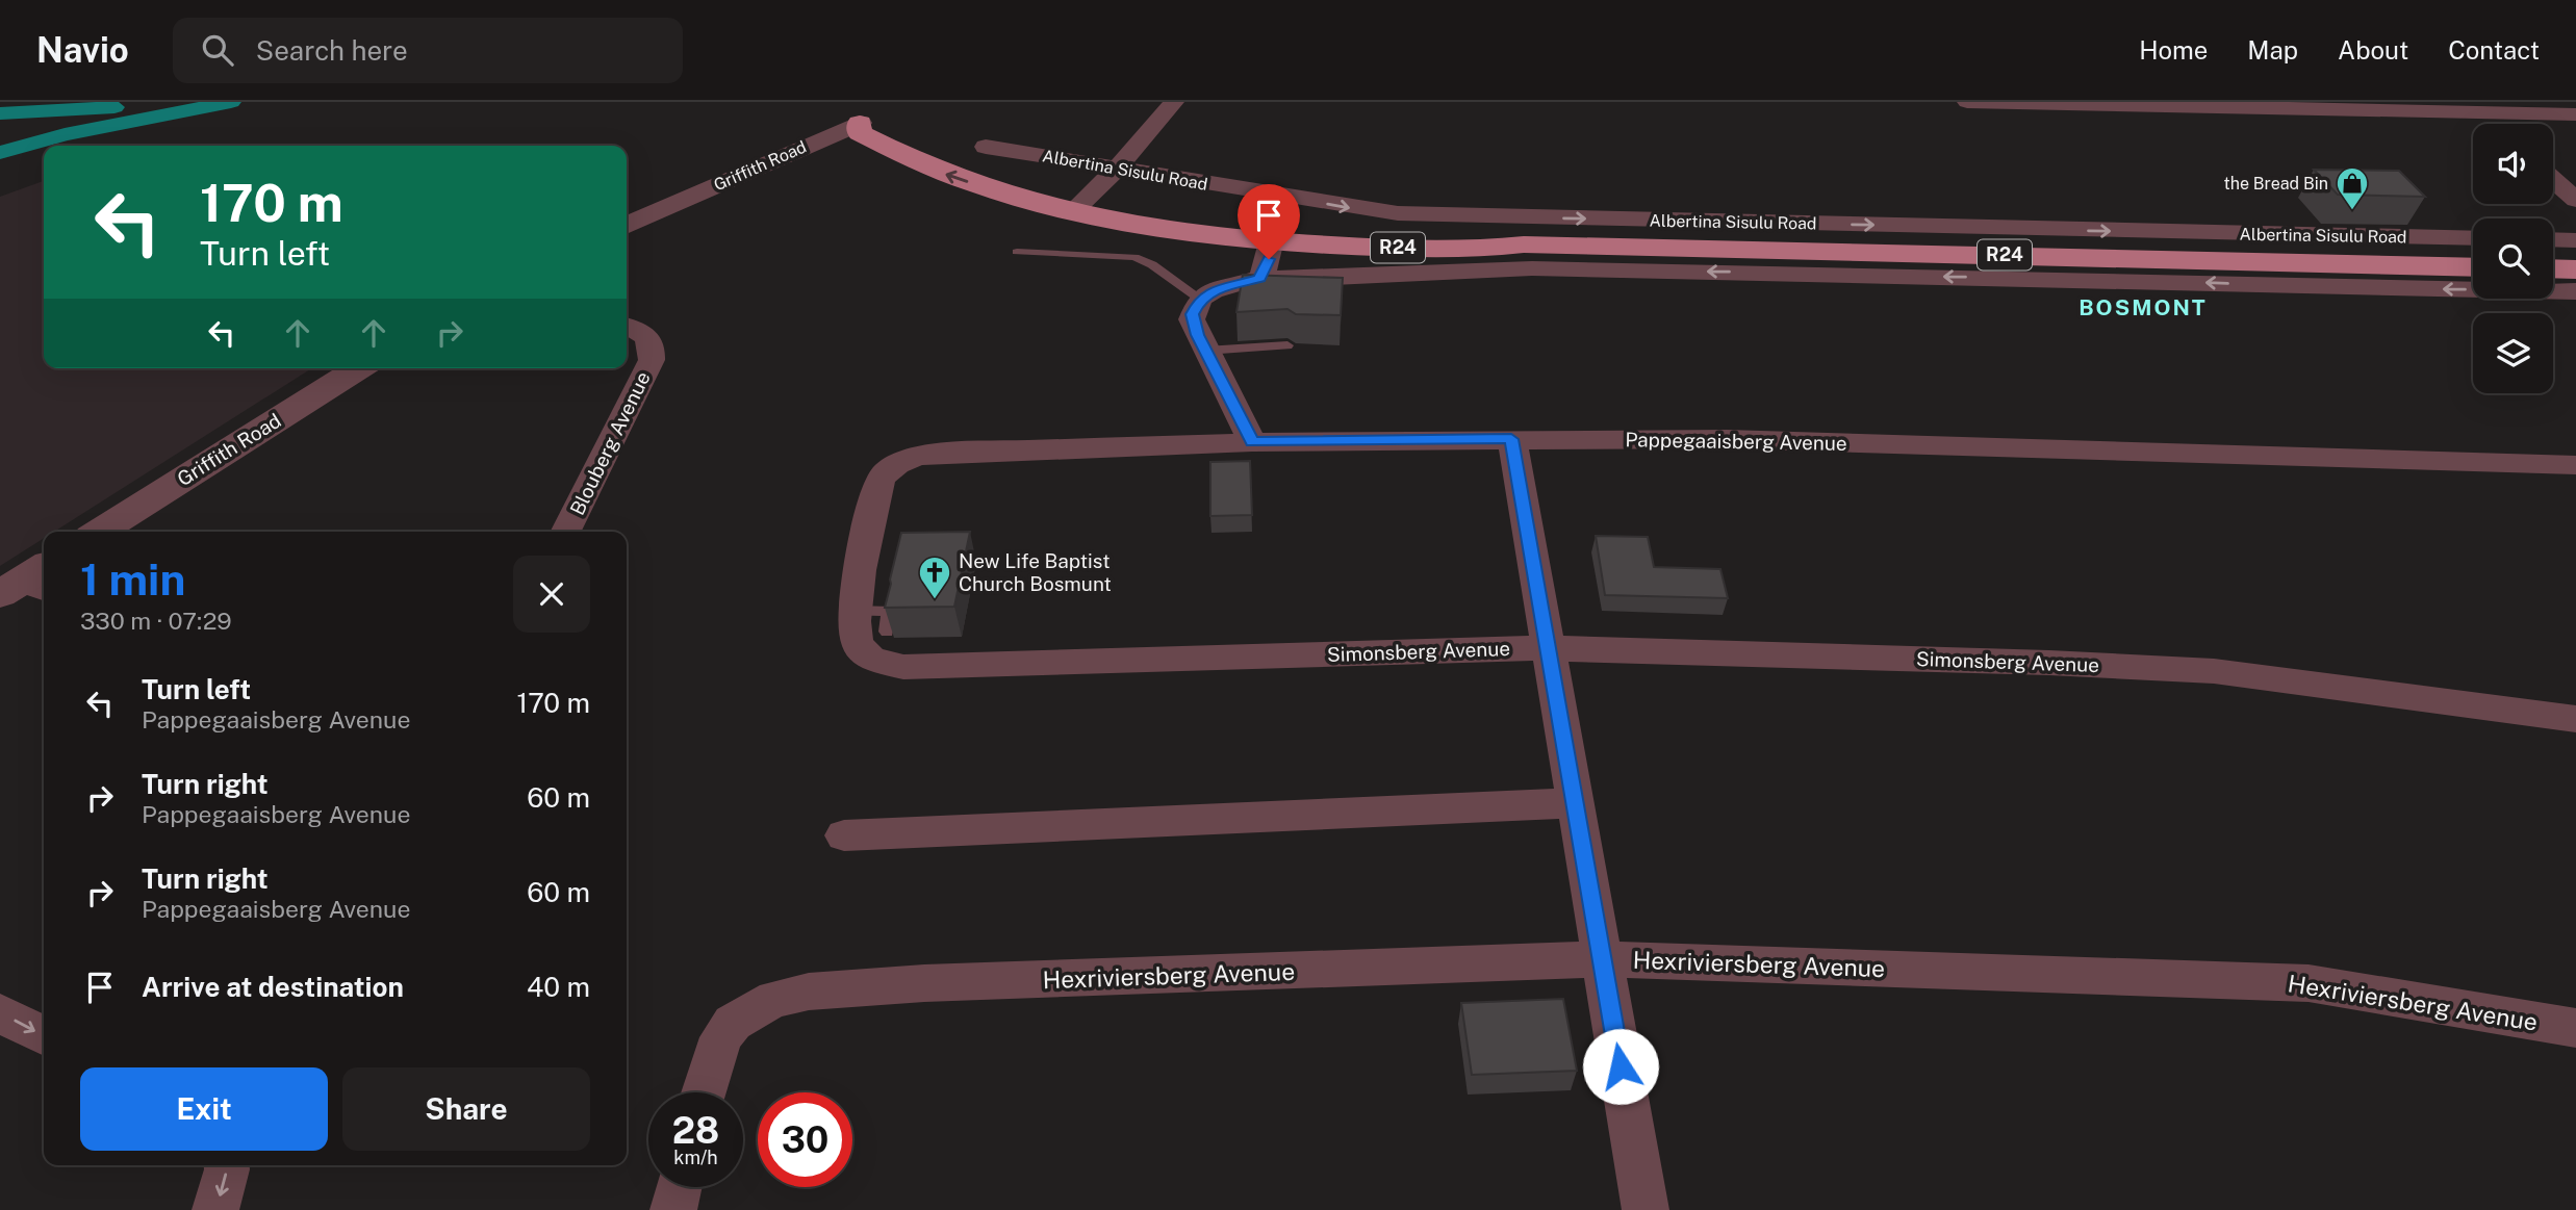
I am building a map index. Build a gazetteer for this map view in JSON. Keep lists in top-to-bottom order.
{
  "streets": {
    "main road": ["Albertina Sisulu Road", "R24"],
    "street": [
      "Griffith Road",
      "Pappegaaisberg Avenue",
      "Blouberg Avenue",
      "Simonsberg Avenue",
      "Hexriviersberg Avenue"
    ]
  },
  "crossings": [
    ["Griffith Road", "Albertina Sisulu Road"],
    ["Pappegaaisberg Avenue", "Simonsberg Avenue"]
  ],
  "districts": ["BOSMONT"],
  "places": {
    "shop": ["the Bread Bin"],
    "church": ["New Life Baptist Church Bosmunt"]
  },
  "page": {
    "header": "Navio",
    "search": "Search here",
    "nav": [
      "Home",
      "Map",
      "About",
      "Contact"
    ],
    "turn": ["170 m", "Turn left"],
    "heading": ["1 min", "330 m · 07:29"],
    "list": [
      {
        "name": "Turn left",
        "note": "Pappegaaisberg Avenue",
        "value": "170 m"
      },
      {
        "name": "Turn right",
        "note": "Pappegaaisberg Avenue",
        "value": "60 m"
      },
      {
        "name": "Turn right",
        "note": "Pappegaaisberg Avenue",
        "value": "60 m"
      },
      {
        "name": "Arrive at destination",
        "value": "40 m"
      }
    ],
    "buttons": ["Exit", "Share"],
    "speed": "28 km/h",
    "limit": "30"
  }
}
